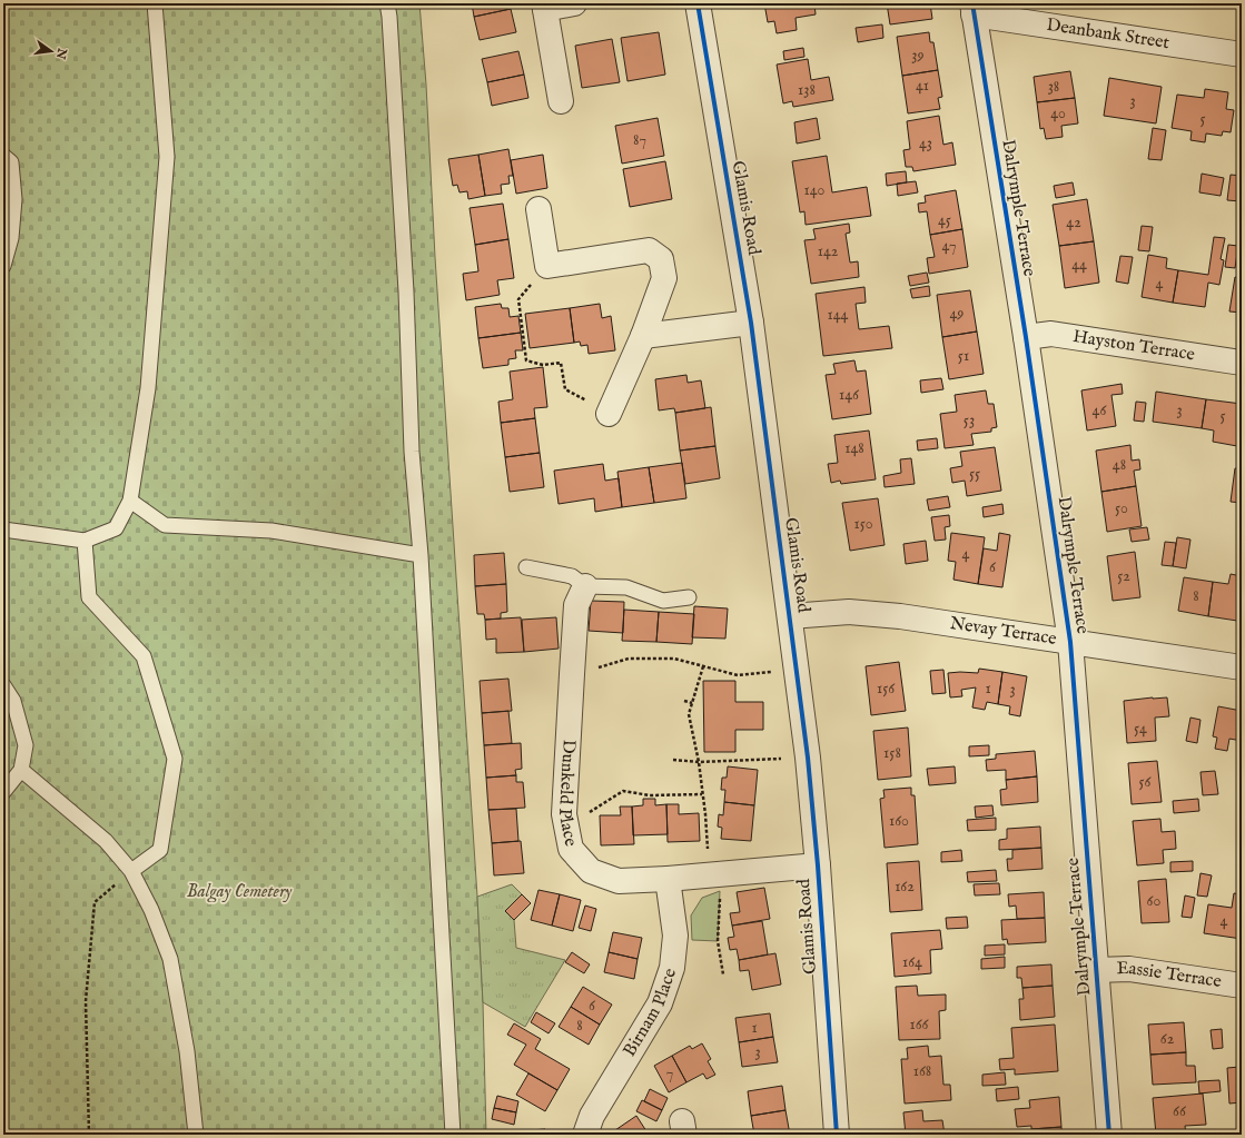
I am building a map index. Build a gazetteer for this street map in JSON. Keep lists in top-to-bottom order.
{
  "streets": {
    "street": [
      "Deanbank Street",
      "Glamis Road",
      "Dalrymple Terrace",
      "Hayston Terrace",
      "Nevay Terrace",
      "Dunkeld Place",
      "Eassie Terrace",
      "Birnam Place"
    ]
  },
  "crossings": [
    ["Deanbank Street", "Dalrymple Terrace"],
    ["Glamis Road", "Nevay Terrace"],
    ["Glamis Road", "Dunkeld Place"],
    ["Dalrymple Terrace", "Hayston Terrace"],
    ["Dalrymple Terrace", "Nevay Terrace"],
    ["Dalrymple Terrace", "Eassie Terrace"],
    ["Dunkeld Place", "Birnam Place"]
  ],
  "parks": ["Balgay Cemetery"],
  "house_numbers": [
    "39",
    "41",
    "38",
    "138",
    "3",
    "40",
    "5",
    "87",
    "43",
    "140",
    "45",
    "42",
    "47",
    "142",
    "44",
    "4",
    "49",
    "144",
    "51",
    "146",
    "46",
    "3",
    "5",
    "53",
    "148",
    "48",
    "55",
    "50",
    "150",
    "4",
    "6",
    "52",
    "8",
    "156",
    "1",
    "3",
    "54",
    "158",
    "56",
    "160",
    "162",
    "60",
    "4",
    "164",
    "6",
    "166",
    "8",
    "1",
    "62",
    "3",
    "168",
    "7",
    "66"
  ],
  "north": "right"
}
